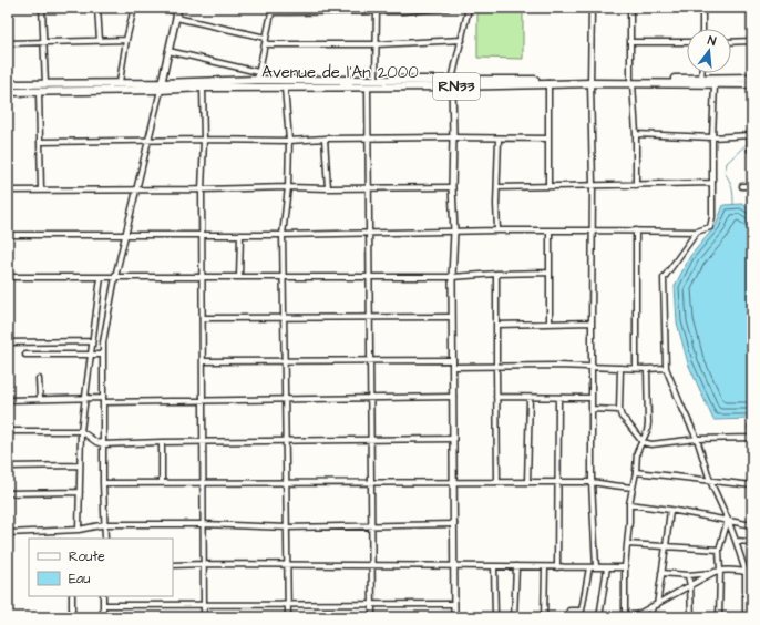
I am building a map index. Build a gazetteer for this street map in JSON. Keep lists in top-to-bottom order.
{
  "streets": {
    "main road": ["Avenue de l'An 2000", "RN33"]
  },
  "legend": ["Route", "Eau"],
  "north": "top"
}
